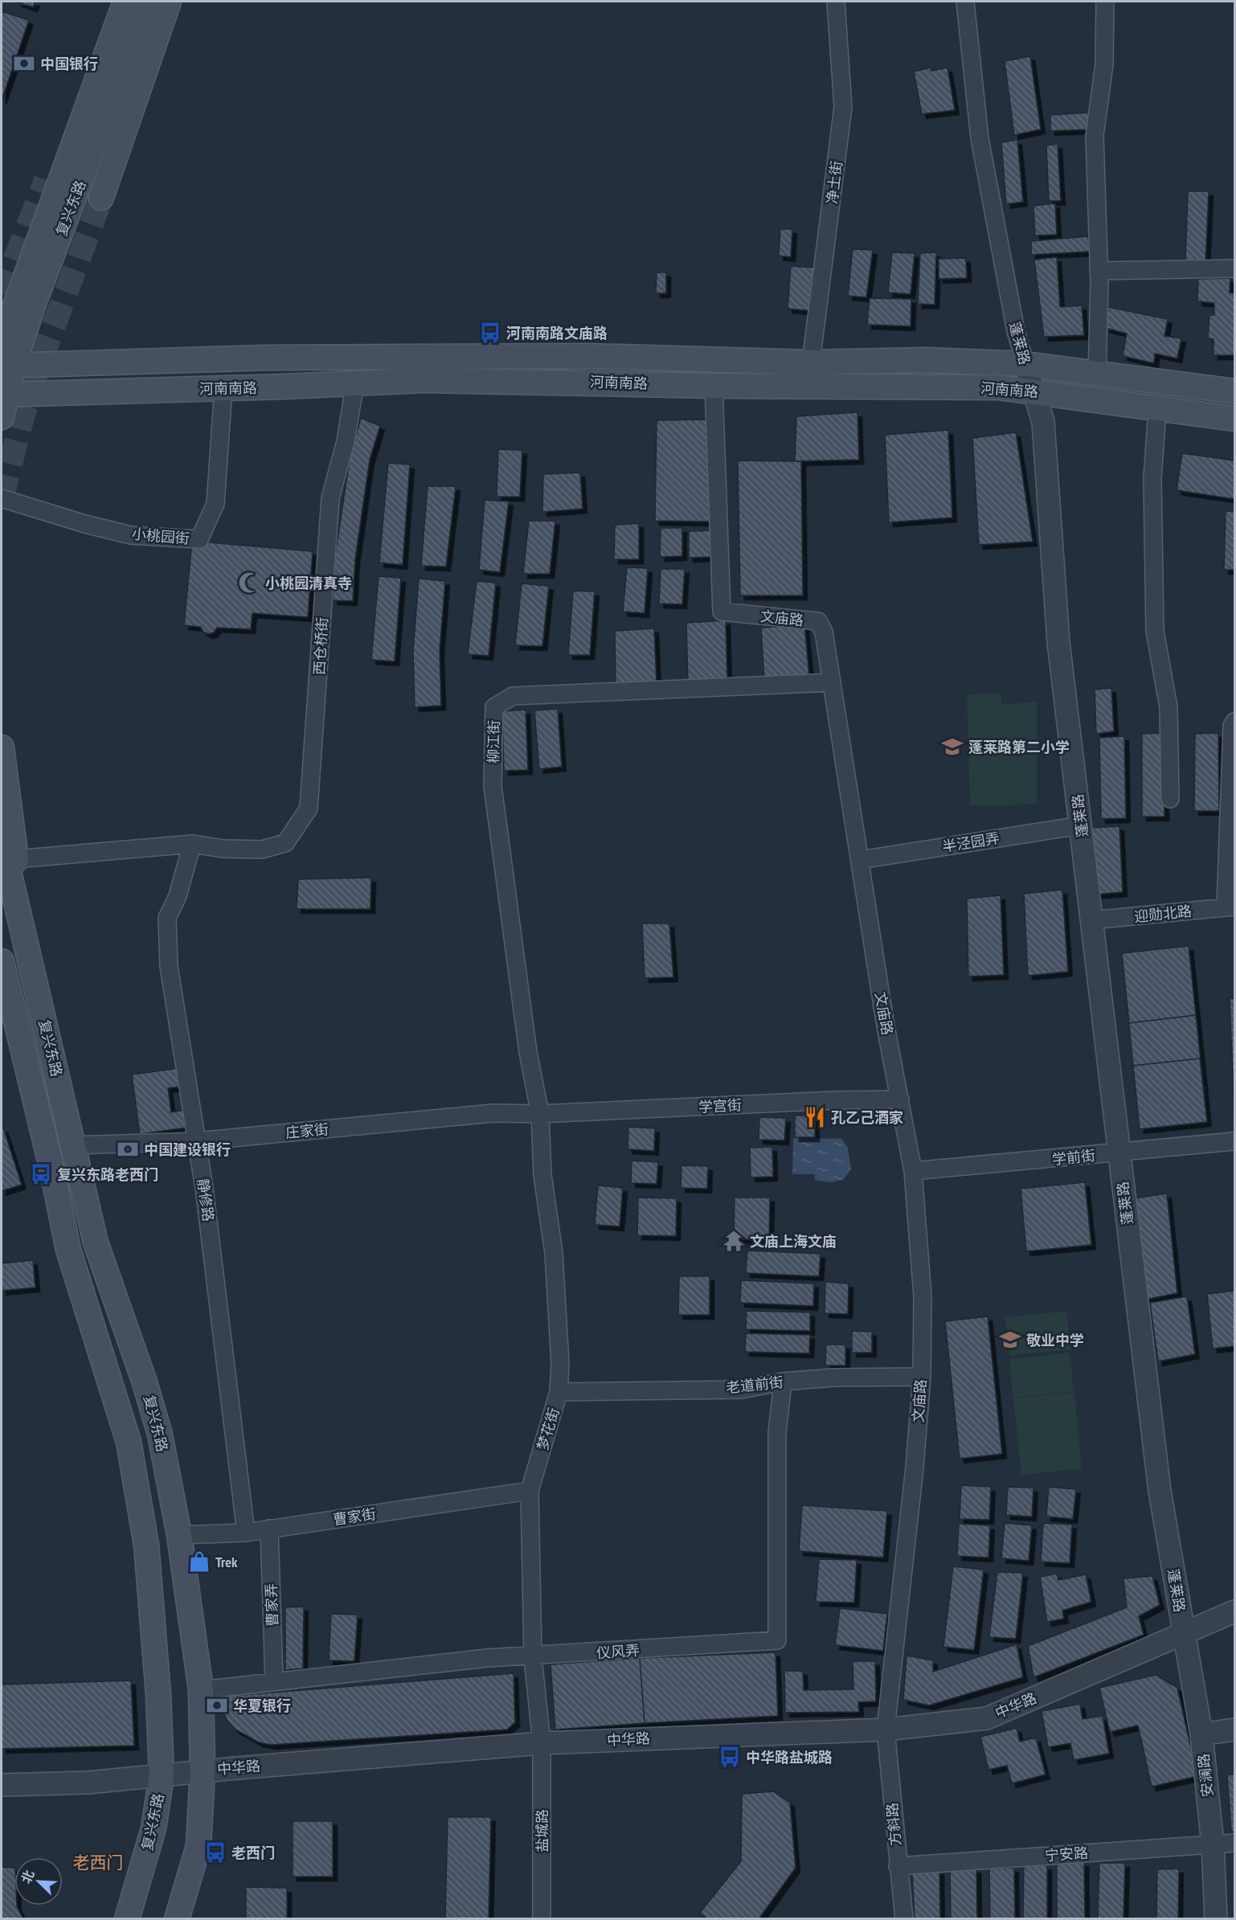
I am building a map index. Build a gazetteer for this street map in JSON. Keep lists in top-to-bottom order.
{
  "streets": {
    "main road": ["复兴东路", "河南南路"],
    "street": [
      "净土街",
      "蓬莱路",
      "小桃园街",
      "文庙路",
      "西仓桥街",
      "柳江街",
      "半泾园弄",
      "迎勋北路",
      "学宫街",
      "庄家街",
      "学前街",
      "静修路",
      "老道前街",
      "梦花街",
      "曹家街",
      "曹家弄",
      "仪风弄",
      "中华路",
      "安澜路",
      "方斜路",
      "盐城路",
      "宁安路"
    ]
  },
  "crossings": [
    ["净土街", "河南南路"],
    ["复兴东路", "河南南路"],
    ["复兴东路", "庄家街"],
    ["复兴东路", "曹家街"],
    ["复兴东路", "仪风弄"],
    ["复兴东路", "中华路"],
    ["蓬莱路", "河南南路"],
    ["蓬莱路", "半泾园弄"],
    ["蓬莱路", "迎勋北路"],
    ["蓬莱路", "学前街"],
    ["蓬莱路", "中华路"],
    ["蓬莱路", "安澜路"],
    ["河南南路", "小桃园街"],
    ["河南南路", "文庙路"],
    ["河南南路", "西仓桥街"],
    ["文庙路", "柳江街"],
    ["文庙路", "半泾园弄"],
    ["文庙路", "学宫街"],
    ["文庙路", "学前街"],
    ["文庙路", "老道前街"],
    ["文庙路", "中华路"],
    ["文庙路", "方斜路"],
    ["西仓桥街", "静修路"],
    ["柳江街", "学宫街"],
    ["柳江街", "庄家街"],
    ["柳江街", "梦花街"],
    ["学宫街", "庄家街"],
    ["学宫街", "梦花街"],
    ["庄家街", "静修路"],
    ["庄家街", "梦花街"],
    ["静修路", "曹家街"],
    ["老道前街", "梦花街"],
    ["老道前街", "仪风弄"],
    ["梦花街", "曹家街"],
    ["梦花街", "仪风弄"],
    ["梦花街", "中华路"],
    ["梦花街", "盐城路"],
    ["曹家街", "曹家弄"],
    ["曹家弄", "仪风弄"],
    ["中华路", "安澜路"],
    ["中华路", "方斜路"],
    ["中华路", "盐城路"],
    ["安澜路", "宁安路"],
    ["方斜路", "宁安路"]
  ],
  "districts": ["老西门"],
  "places": {
    "bank": ["中国银行", "中国建设银行", "华夏银行"],
    "bus stop": [
      "河南南路文庙路",
      "复兴东路老西门",
      "中华路盐城路",
      "老西门"
    ],
    "mosque": ["小桃园清真寺"],
    "school or university": ["蓬莱路第二小学", "敬业中学"],
    "restaurant": ["孔乙己酒家"],
    "temple": ["文庙上海文庙"],
    "shop": ["Trek"]
  },
  "north": "top left"
}
